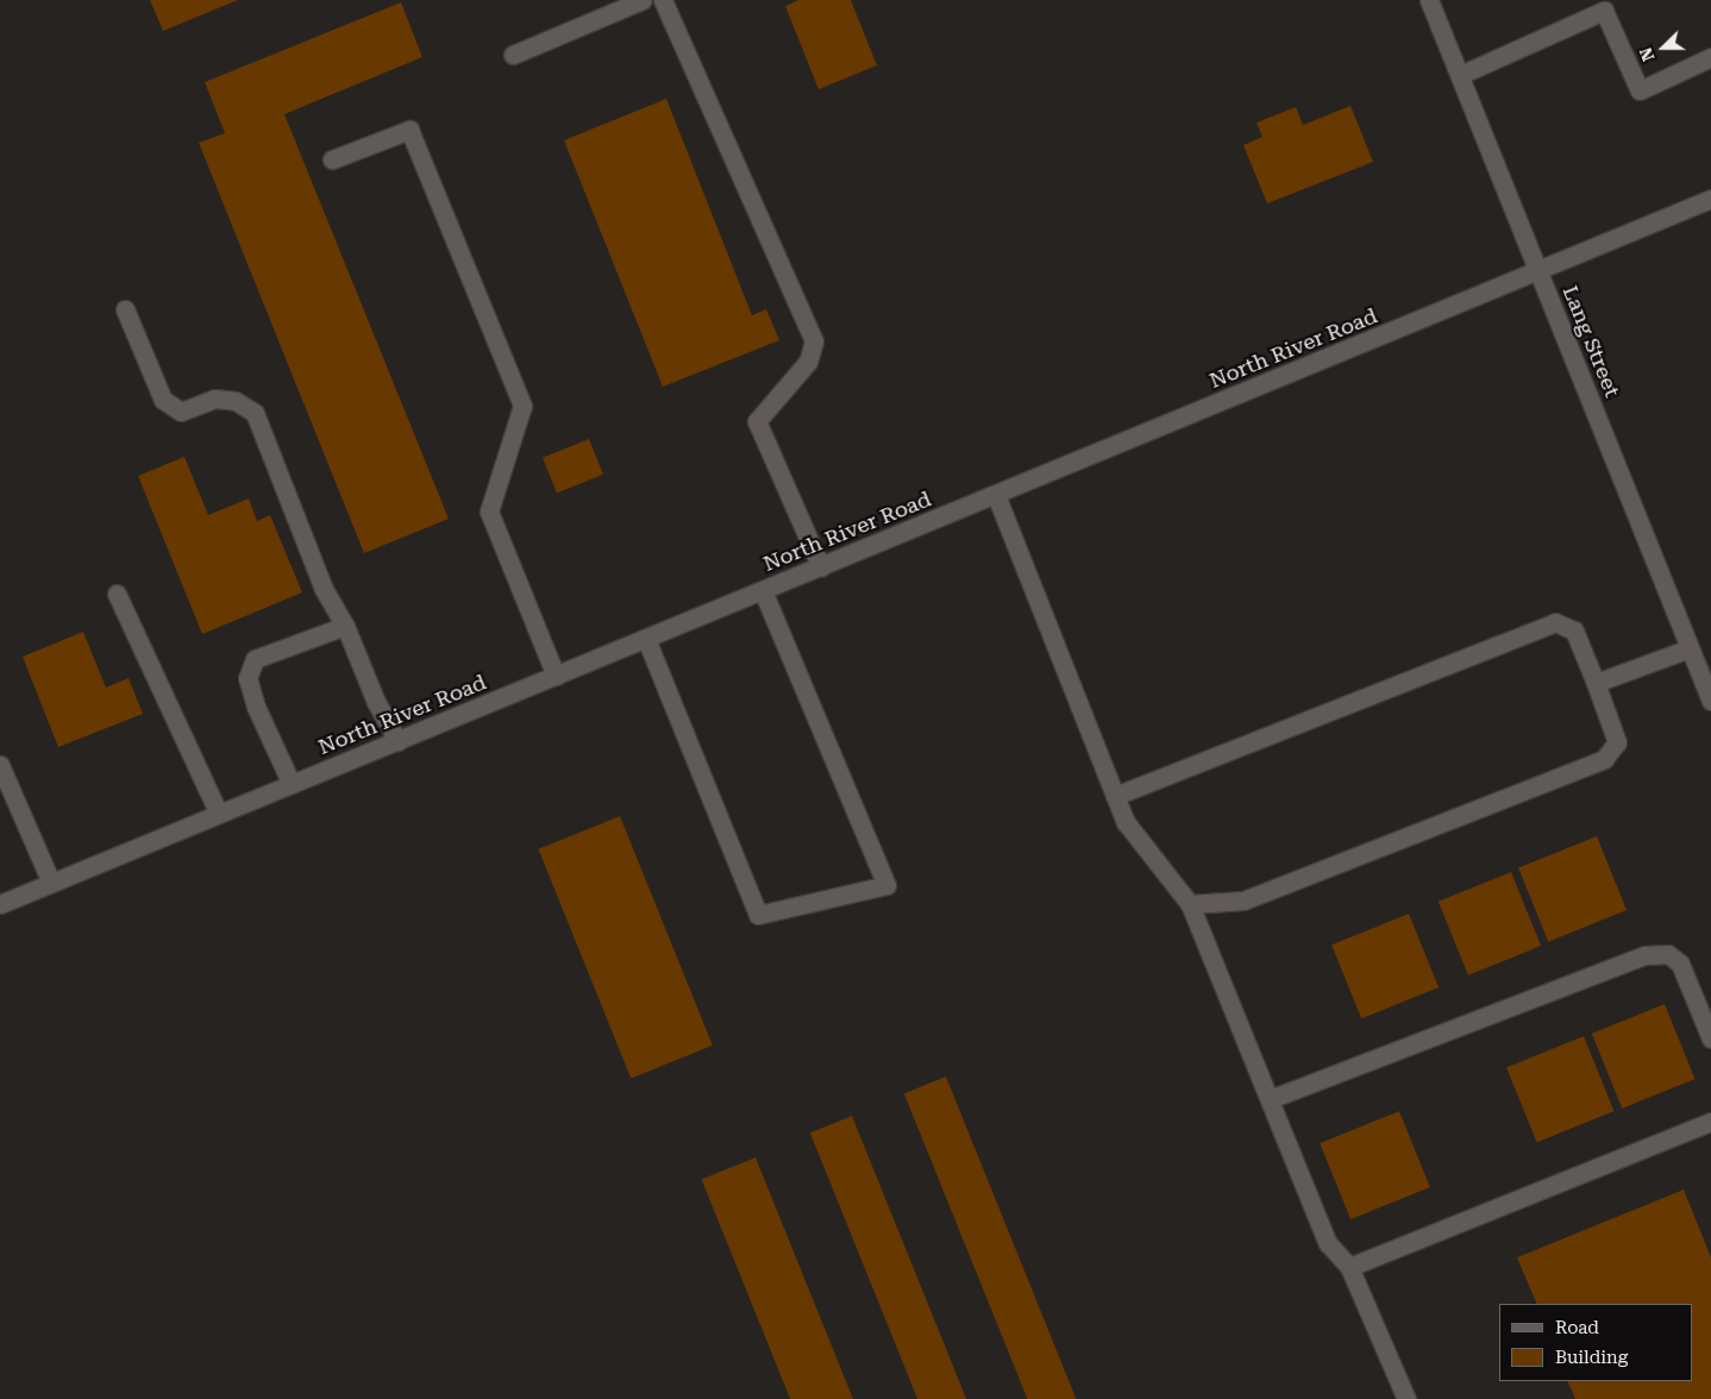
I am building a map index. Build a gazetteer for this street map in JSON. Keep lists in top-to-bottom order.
{
  "streets": {
    "street": ["Lang Street", "North River Road"]
  },
  "crossings": [
    ["Lang Street", "North River Road"]
  ],
  "legend": ["Road", "Building"],
  "north": "left"
}
